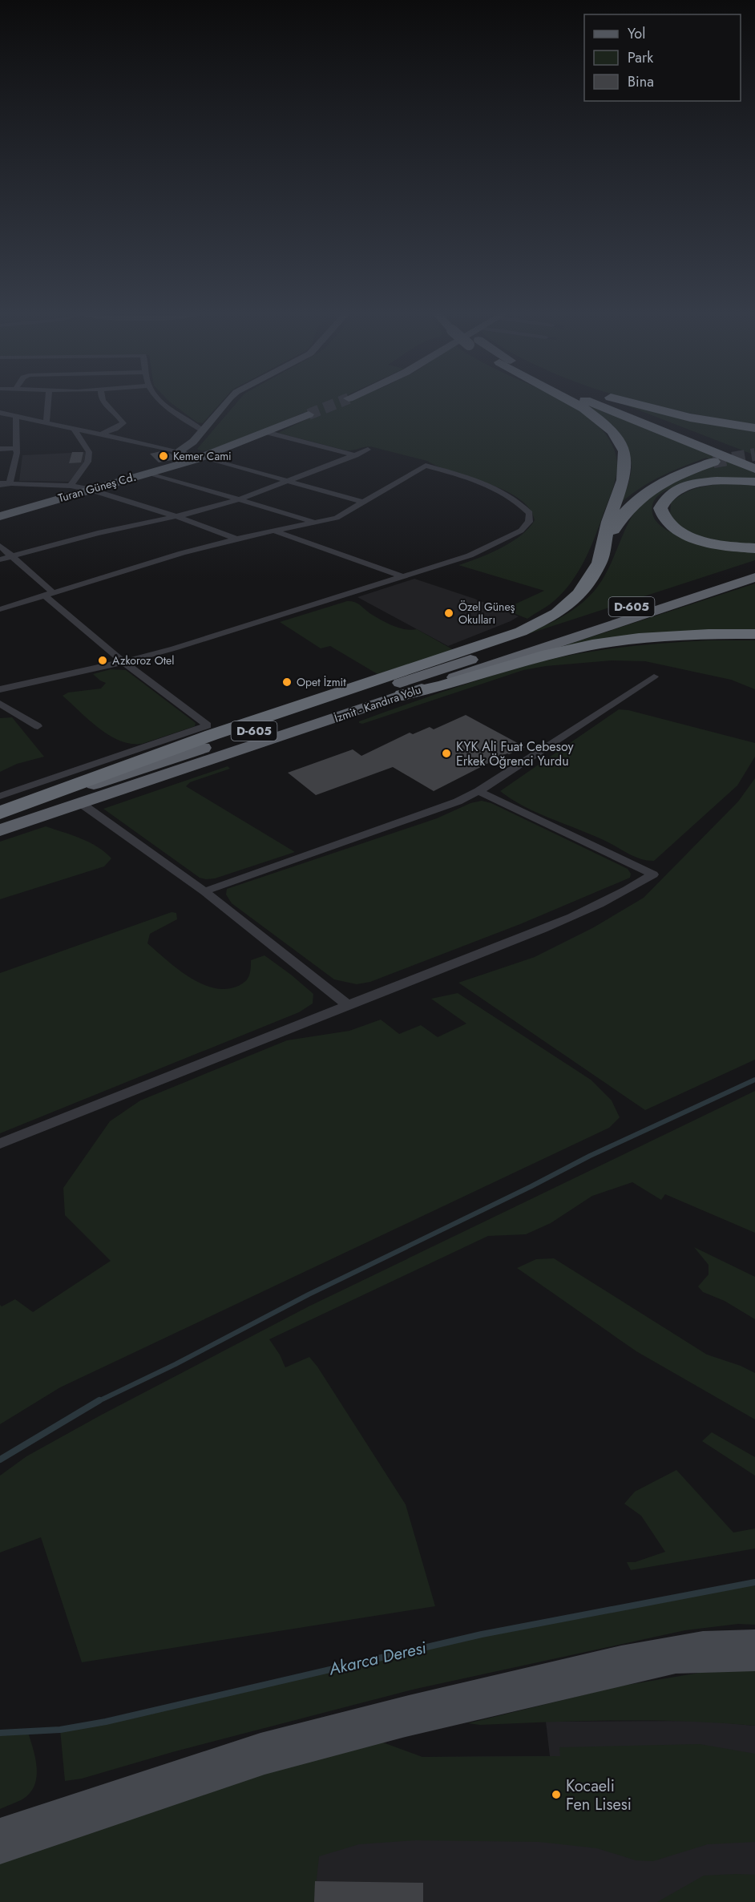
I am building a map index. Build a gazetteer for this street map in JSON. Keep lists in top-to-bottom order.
{
  "streets": {
    "highway": ["D-605", "İzmit - Kandıra Yolu"],
    "main road": ["Turan Güneş Cd."]
  },
  "water": ["Akarca Deresi"],
  "places": [
    "Kemer Cami",
    "Özel Güneş Okulları",
    "Azkoroz Otel",
    "Opet İzmit",
    "KYK Ali Fuat Cebesoy Erkek Öğrenci Yurdu",
    "Kocaeli Fen Lisesi"
  ],
  "legend": ["Yol", "Park", "Bina"]
}
